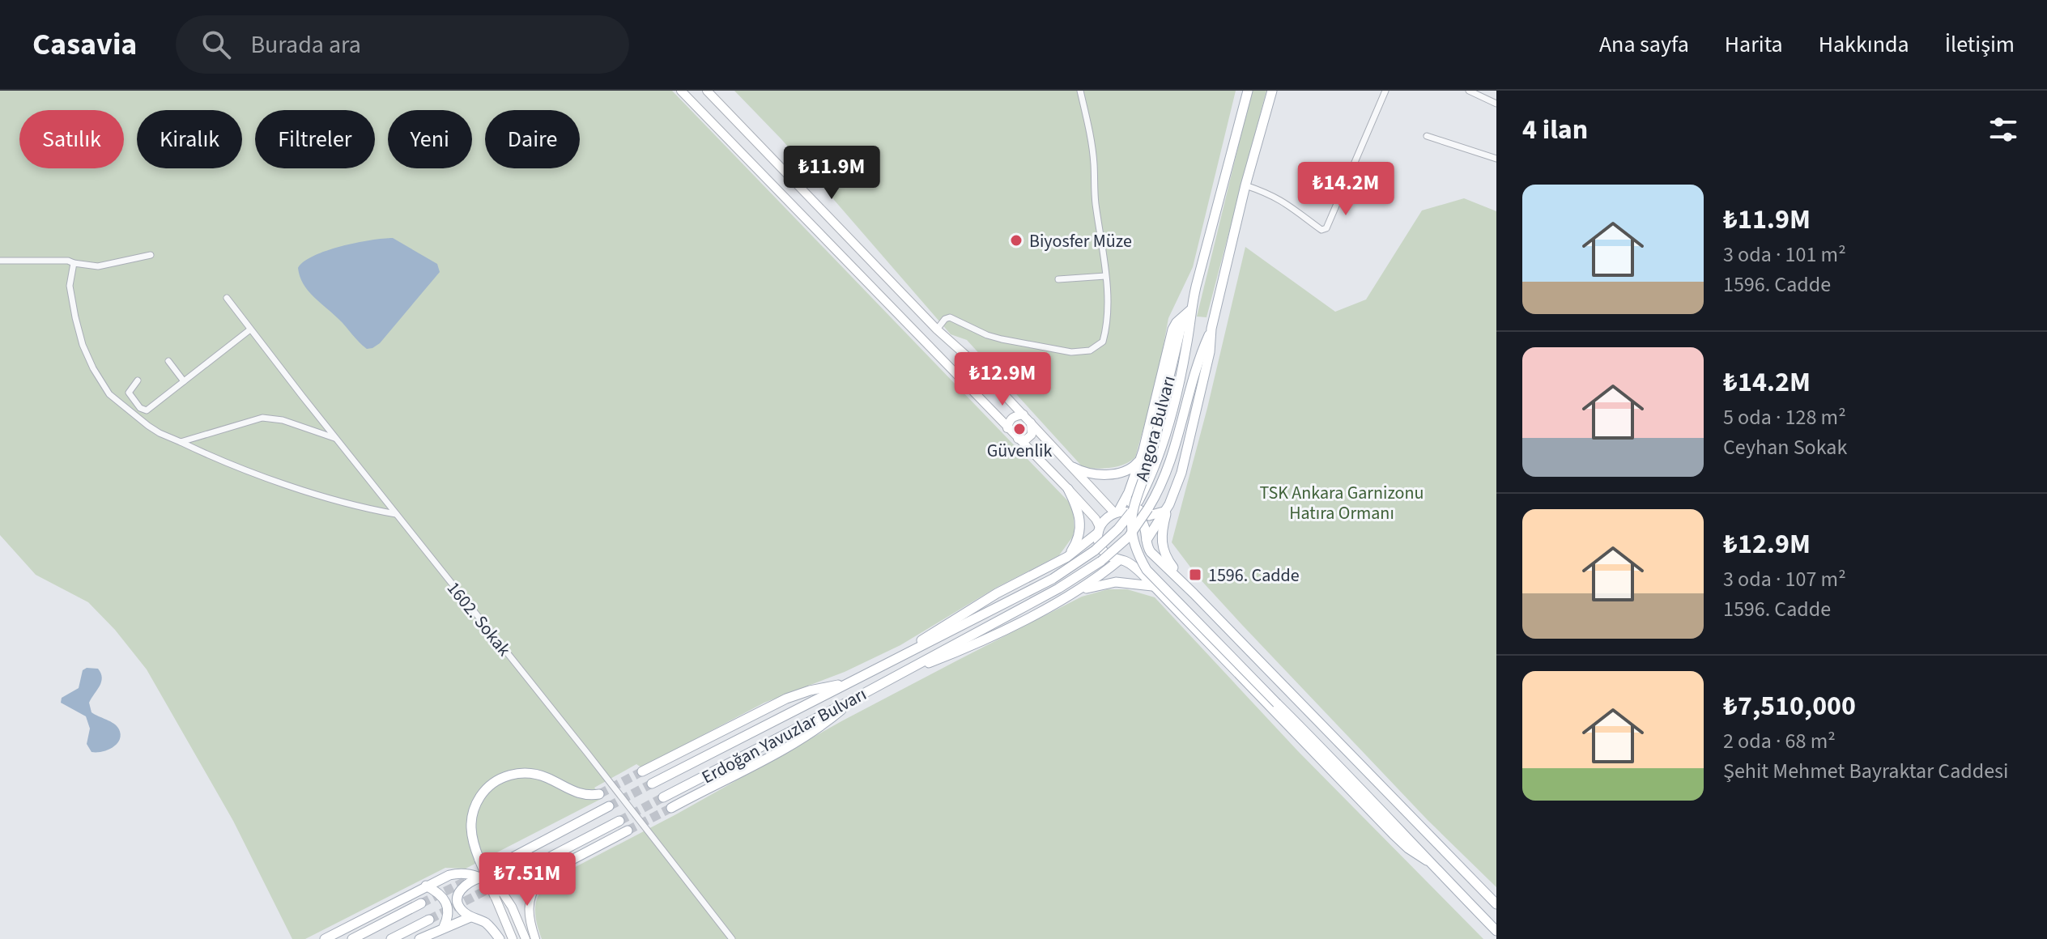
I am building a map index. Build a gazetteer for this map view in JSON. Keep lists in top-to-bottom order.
{
  "streets": {
    "main road": ["Angora Bulvarı", "Erdoğan Yavuzlar Bulvarı"],
    "street": ["1602. Sokak"]
  },
  "crossings": [
    ["Angora Bulvarı", "Erdoğan Yavuzlar Bulvarı"]
  ],
  "parks": ["TSK Ankara Garnizonu Hatıra Ormanı"],
  "places": {
    "other": ["Biyosfer Müze", "Güvenlik"],
    "transit": ["1596. Cadde"]
  },
  "page": {
    "header": "Casavia",
    "search": "Burada ara",
    "nav": [
      "Ana sayfa",
      "Harita",
      "Hakkında",
      "İletişim"
    ],
    "heading": "4 ilan",
    "chip": [
      "Satılık",
      "Kiralık",
      "Filtreler",
      "Yeni",
      "Daire"
    ],
    "price": [
      "₺11.9M",
      "₺14.2M",
      "₺12.9M",
      "₺7.51M"
    ],
    "list": [
      {
        "name": "₺11.9M",
        "note": "3 oda · 101 m² · 1596. Cadde"
      },
      {
        "name": "₺14.2M",
        "note": "5 oda · 128 m² · Ceyhan Sokak"
      },
      {
        "name": "₺12.9M",
        "note": "3 oda · 107 m² · 1596. Cadde"
      },
      {
        "name": "₺7,510,000",
        "note": "2 oda · 68 m² · Şehit Mehmet Bayraktar Caddesi"
      }
    ]
  }
}
